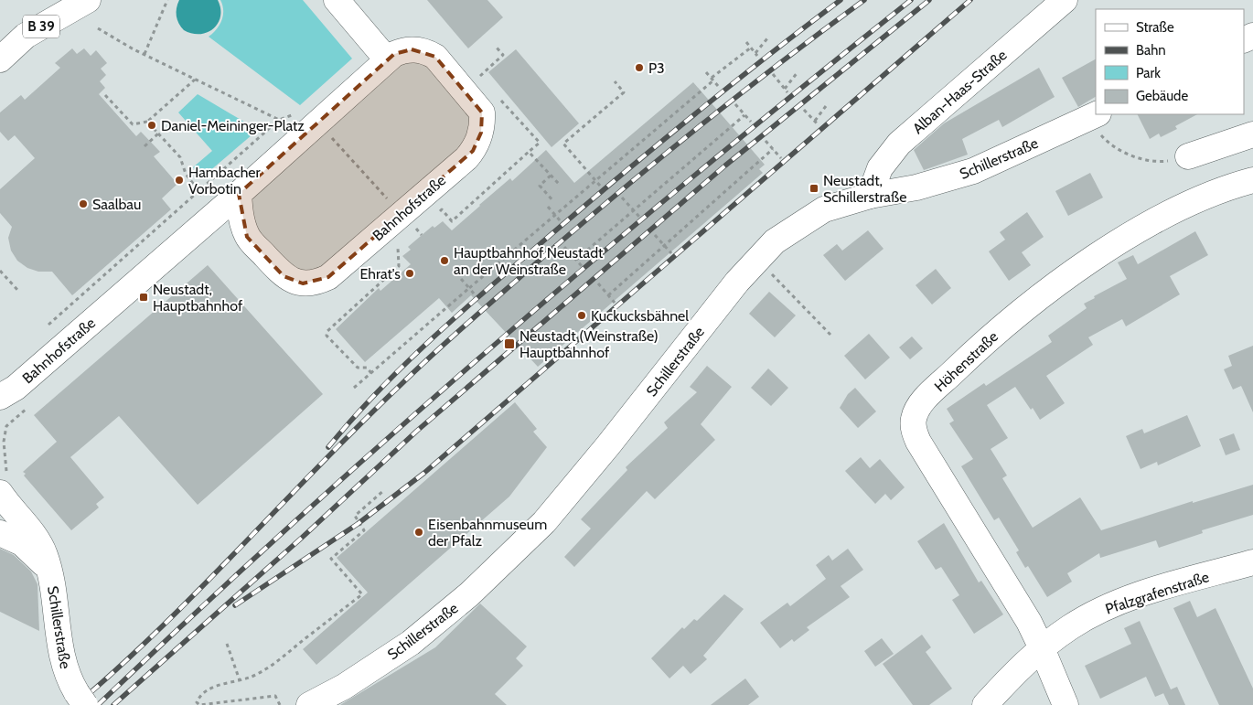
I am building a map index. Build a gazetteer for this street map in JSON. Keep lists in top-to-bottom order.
{
  "streets": {
    "street": [
      "B 39",
      "Alban-Haas-Straße",
      "Schillerstraße",
      "Bahnhofstraße",
      "Höhenstraße",
      "Pfalzgrafenstraße"
    ]
  },
  "crossings": [
    ["Alban-Haas-Straße", "Schillerstraße"],
    ["Höhenstraße", "Pfalzgrafenstraße"]
  ],
  "places": {
    "other": [
      "P3",
      "Daniel-Meininger-Platz",
      "Hambacher Vorbotin",
      "Saalbau",
      "Hauptbahnhof Neustadt an der Weinstraße",
      "Ehrat's",
      "Kuckucksbähnel",
      "Eisenbahnmuseum der Pfalz"
    ],
    "transit": ["Neustadt, Schillerstraße", "Neustadt, Hauptbahnhof", "Neustadt (Weinstraße) Hauptbahnhof"]
  },
  "legend": [
    "Straße",
    "Bahn",
    "Park",
    "Gebäude"
  ]
}
